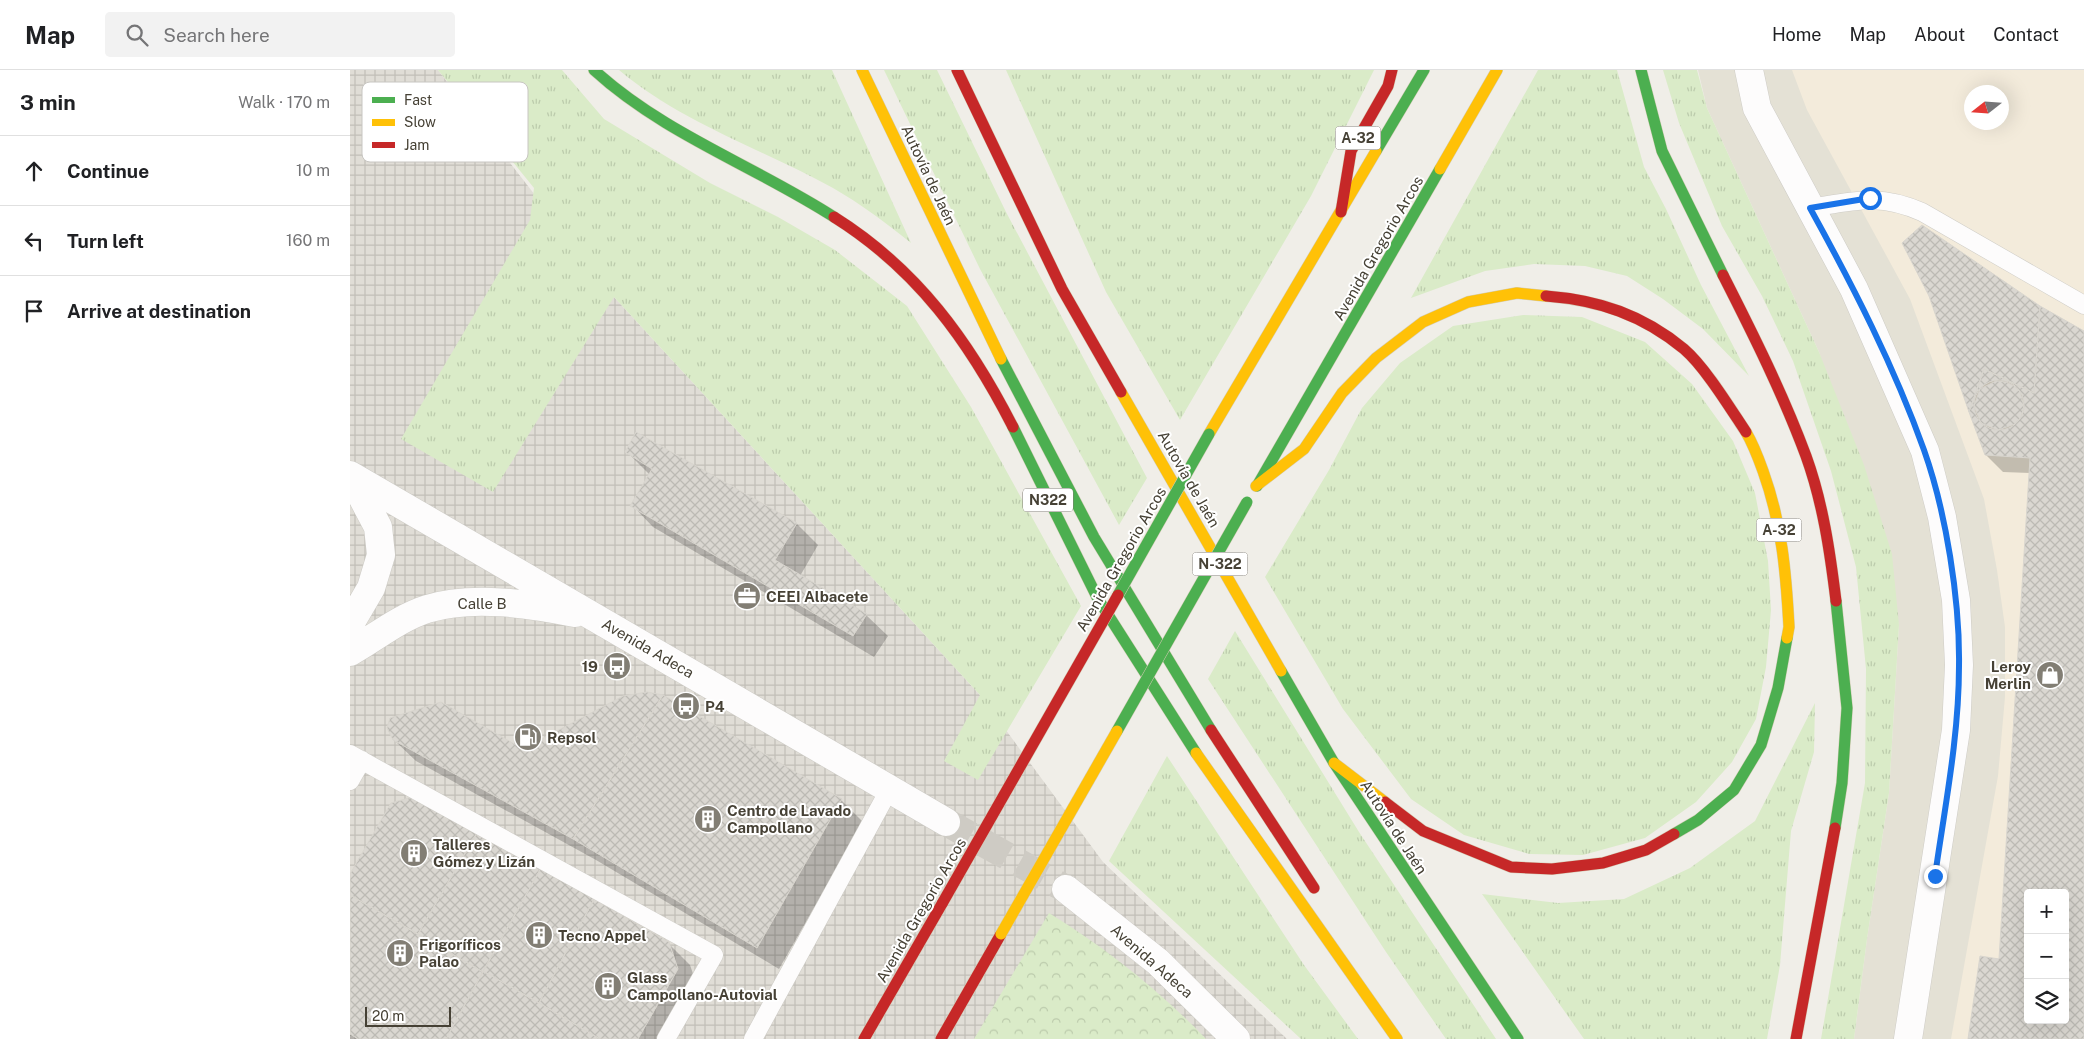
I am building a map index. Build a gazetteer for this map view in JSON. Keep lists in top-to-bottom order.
{
  "streets": {
    "main road": [
      "A-32",
      "Autovía de Jaén",
      "Avenida Gregorio Arcos",
      "N322",
      "N-322"
    ],
    "street": ["Calle B", "Avenida Adeca"]
  },
  "crossings": [
    ["A-32", "Autovía de Jaén"],
    ["A-32", "Avenida Gregorio Arcos"],
    ["Calle B", "Avenida Adeca"]
  ],
  "places": {
    "office": ["CEEI Albacete"],
    "bus stop": ["19", "P4"],
    "shop": ["Leroy Merlin"],
    "fuel station": ["Repsol"],
    "building": [
      "Centro de Lavado Campollano",
      "Talleres Gómez y Lizán",
      "Tecno Appel",
      "Frigoríficos Palao",
      "Glass Campollano-Autovial"
    ]
  },
  "legend": ["Fast", "Slow", "Jam"],
  "scale_bar": "20 m",
  "north": "left",
  "page": {
    "header": "Map",
    "search": "Search here",
    "nav": [
      "Home",
      "Map",
      "About",
      "Contact"
    ],
    "heading": ["3 min", "Walk · 170 m"],
    "list": [
      ["Continue", "10 m"],
      ["Turn left", "160 m"],
      "Arrive at destination"
    ],
    "map_buttons": ["+", "−"],
    "scale": "20 m"
  }
}
